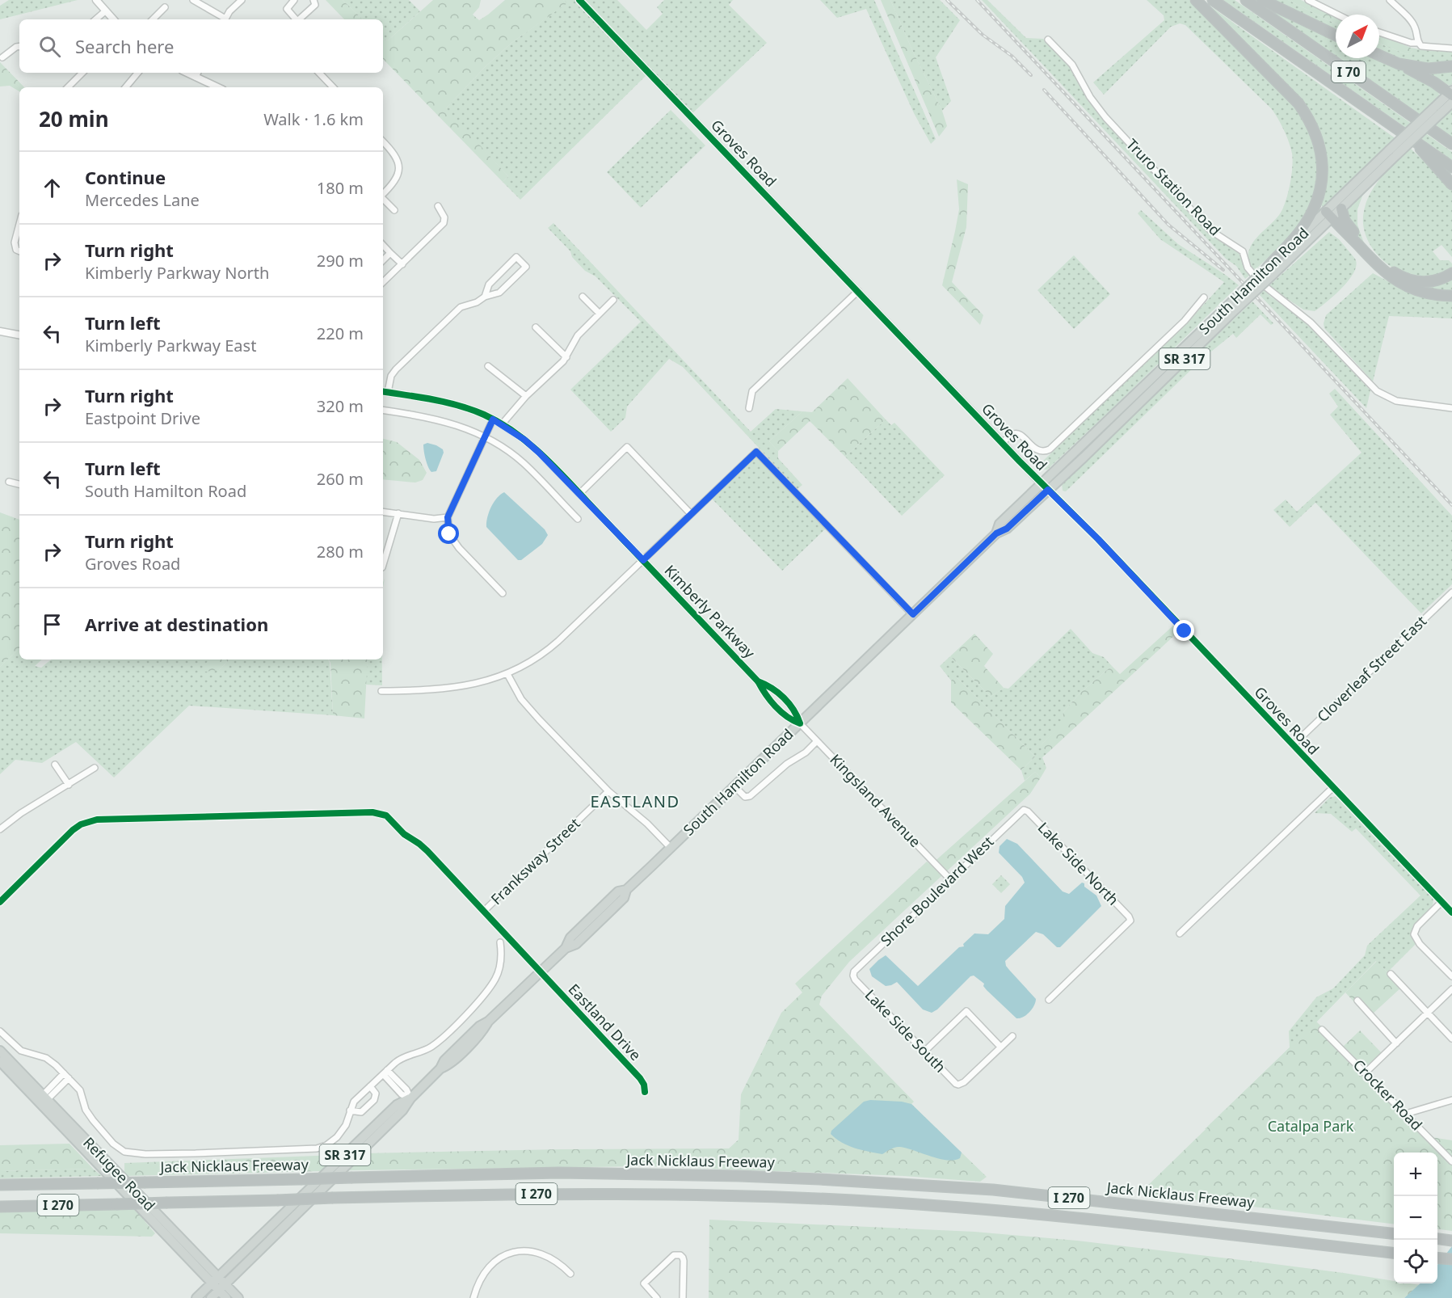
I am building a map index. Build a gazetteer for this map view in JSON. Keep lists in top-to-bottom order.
{
  "streets": {
    "highway": ["I 70", "Jack Nicklaus Freeway", "I 270"],
    "main road": ["South Hamilton Road", "SR 317", "Refugee Road"],
    "street": [
      "Groves Road",
      "Truro Station Road",
      "Kimberly Parkway",
      "Cloverleaf Street East",
      "Kingsland Avenue",
      "Franksway Street",
      "Lake Side North",
      "Shore Boulevard West",
      "Eastland Drive",
      "Lake Side South",
      "Crocker Road"
    ]
  },
  "crossings": [
    ["Groves Road", "South Hamilton Road"],
    ["Groves Road", "Cloverleaf Street East"],
    ["South Hamilton Road", "Kimberly Parkway"],
    ["South Hamilton Road", "Kingsland Avenue"],
    ["South Hamilton Road", "Eastland Drive"],
    ["South Hamilton Road", "Refugee Road"],
    ["Kimberly Parkway", "Kingsland Avenue"],
    ["Kingsland Avenue", "Shore Boulevard West"],
    ["Franksway Street", "Eastland Drive"],
    ["Lake Side North", "Shore Boulevard West"],
    ["Shore Boulevard West", "Lake Side South"]
  ],
  "districts": ["EASTLAND"],
  "parks": ["Catalpa Park"],
  "north": "top right",
  "page": {
    "search": "Search here",
    "heading": ["20 min", "Walk · 1.6 km"],
    "list": [
      ["Continue", "Mercedes Lane", "180 m"],
      ["Turn right", "Kimberly Parkway North", "290 m"],
      ["Turn left", "Kimberly Parkway East", "220 m"],
      ["Turn right", "Eastpoint Drive", "320 m"],
      ["Turn left", "South Hamilton Road", "260 m"],
      ["Turn right", "Groves Road", "280 m"],
      "Arrive at destination"
    ],
    "map_buttons": ["+", "−"]
  }
}
